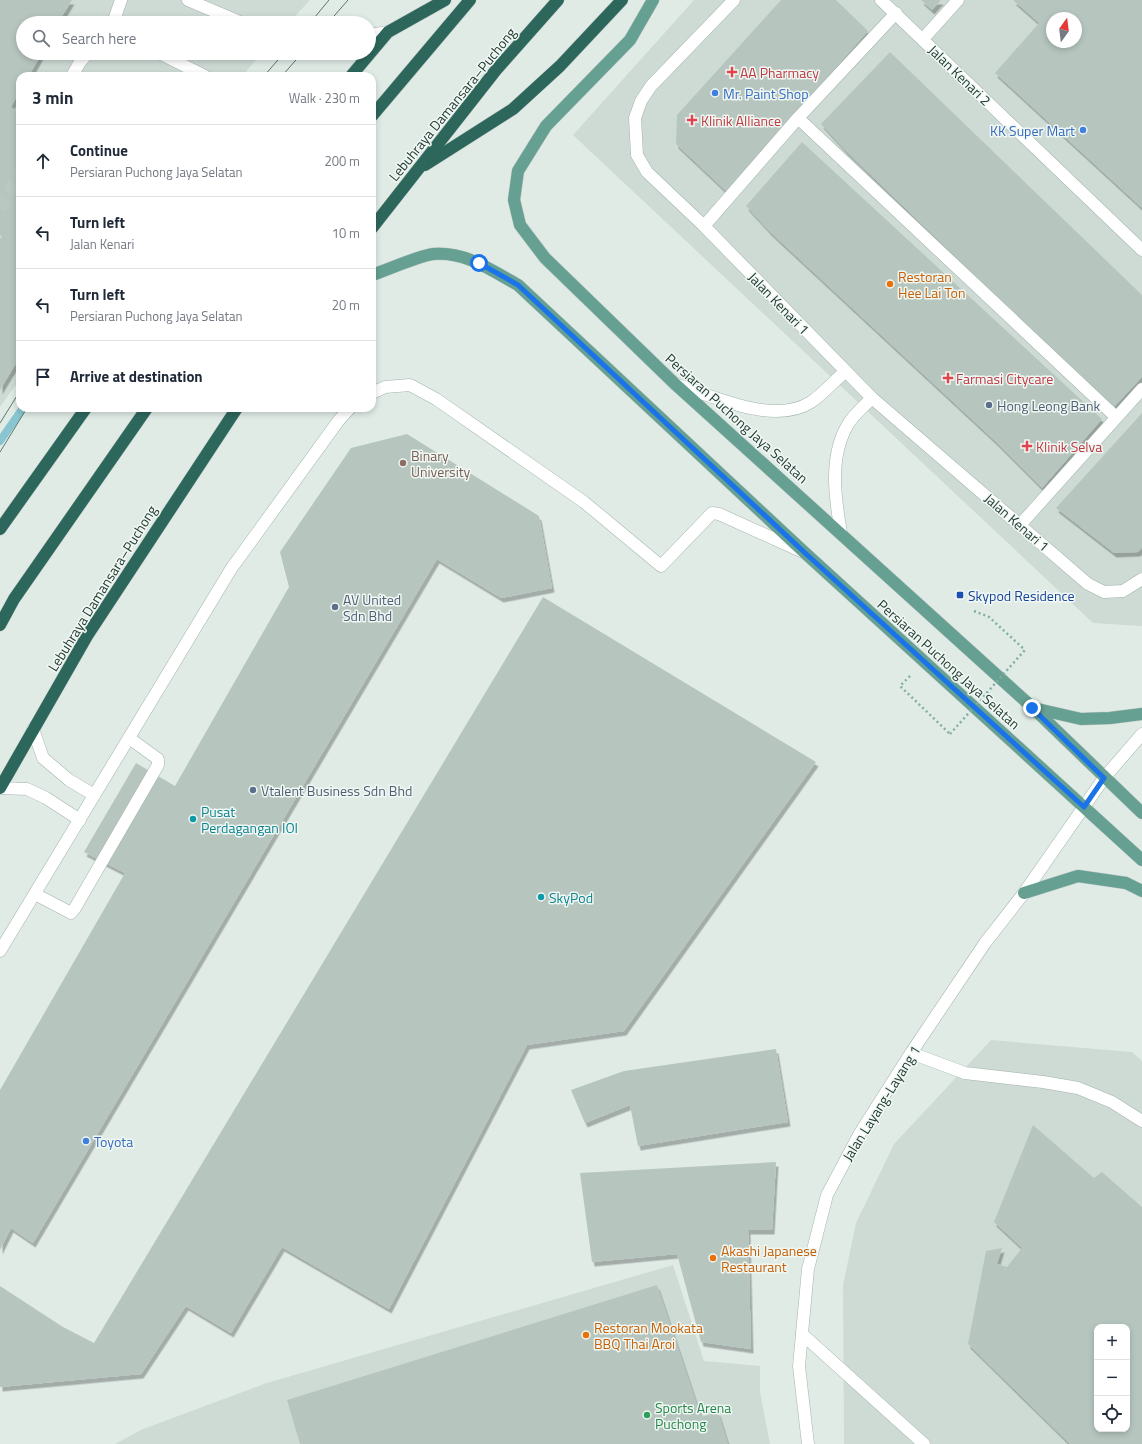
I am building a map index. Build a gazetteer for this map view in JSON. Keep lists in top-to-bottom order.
{
  "streets": {
    "highway": ["Lebuhraya Damansara–Puchong"],
    "main road": ["Persiaran Puchong Jaya Selatan"],
    "street": ["Jalan Kenari 2", "Jalan Kenari 1", "Jalan Layang-Layang 1"]
  },
  "crossings": [
    ["Persiaran Puchong Jaya Selatan", "Jalan Layang-Layang 1"]
  ],
  "places": {
    "health": [
      "AA Pharmacy",
      "Klinik Alliance",
      "Farmasi Citycare",
      "Klinik Selva"
    ],
    "other": [
      "Mr. Paint Shop",
      "KK Super Mart",
      "Restoran Hee Lai Ton",
      "Hong Leong Bank",
      "Binary University",
      "AV United Sdn Bhd",
      "Vtalent Business Sdn Bhd",
      "Pusat Perdagangan IOI",
      "SkyPod",
      "Toyota",
      "Akashi Japanese Restaurant",
      "Restoran Mookata BBQ Thai Aroi",
      "Sports Arena Puchong"
    ],
    "transit": ["Skypod Residence"]
  },
  "north": "top",
  "page": {
    "search": "Search here",
    "heading": ["3 min", "Walk · 230 m"],
    "list": [
      ["Continue", "Persiaran Puchong Jaya Selatan", "200 m"],
      ["Turn left", "Jalan Kenari", "10 m"],
      ["Turn left", "Persiaran Puchong Jaya Selatan", "20 m"],
      "Arrive at destination"
    ],
    "map_buttons": ["+", "−"]
  }
}
